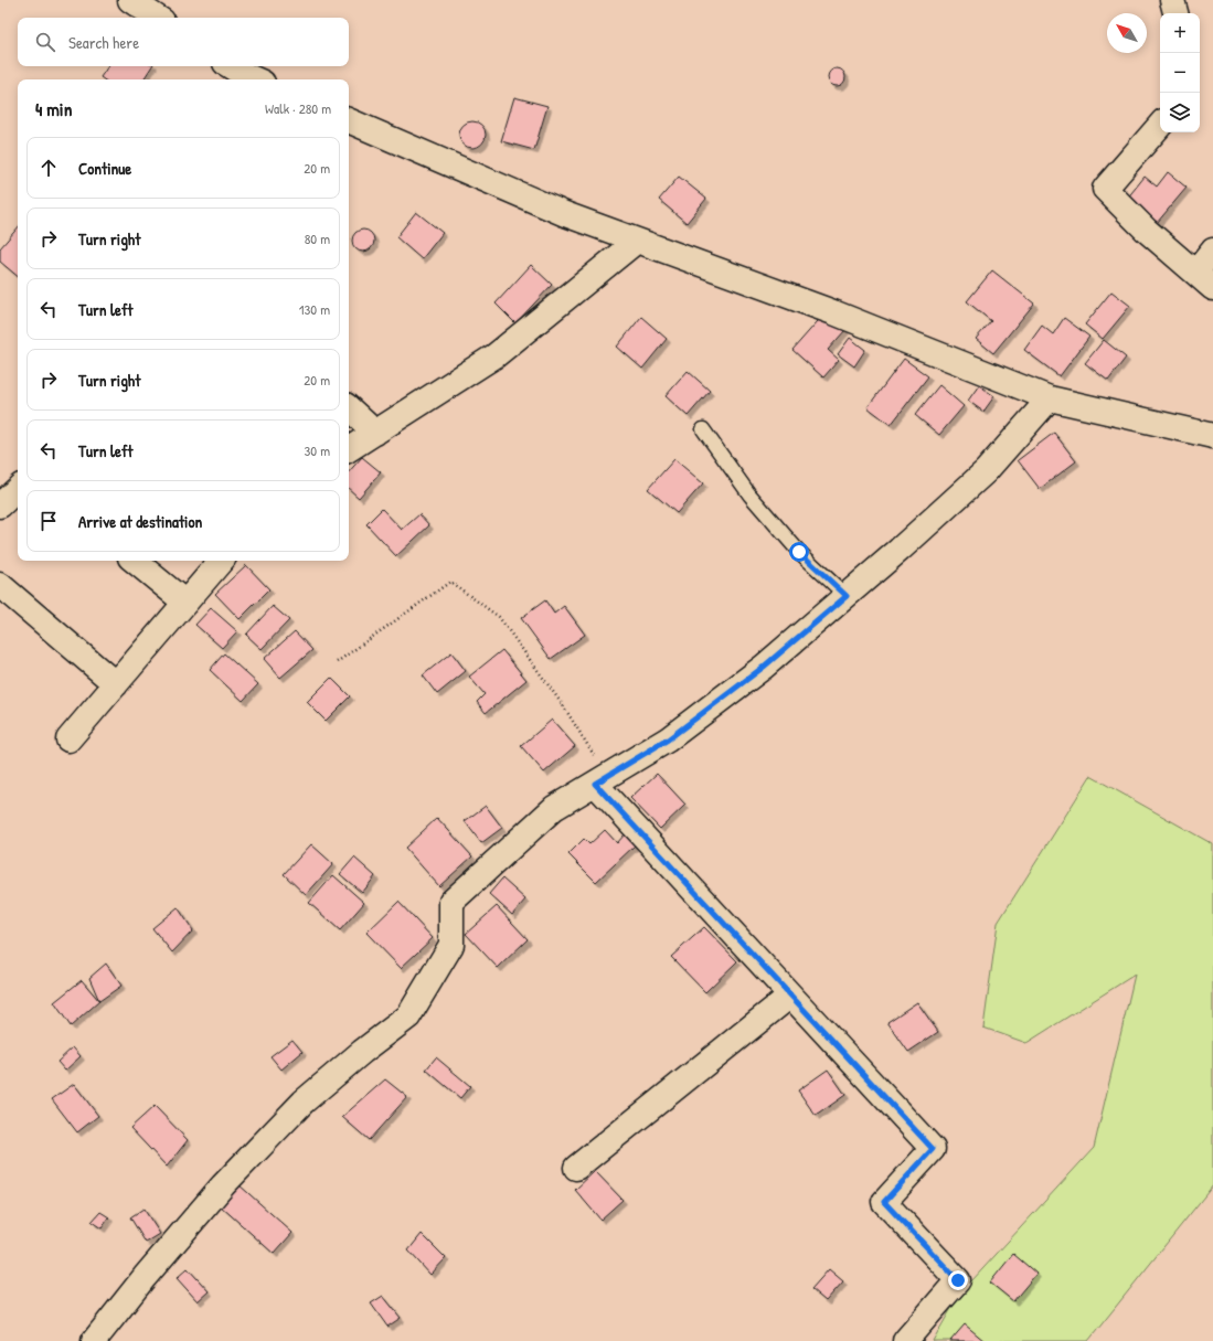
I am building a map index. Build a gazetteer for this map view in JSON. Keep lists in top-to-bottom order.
{
  "north": "top left",
  "page": {
    "map_buttons": ["+", "−"],
    "search": "Search here",
    "heading": ["4 min", "Walk · 280 m"],
    "list": [
      ["Continue", "20 m"],
      ["Turn right", "80 m"],
      ["Turn left", "130 m"],
      ["Turn right", "20 m"],
      ["Turn left", "30 m"],
      "Arrive at destination"
    ]
  }
}
